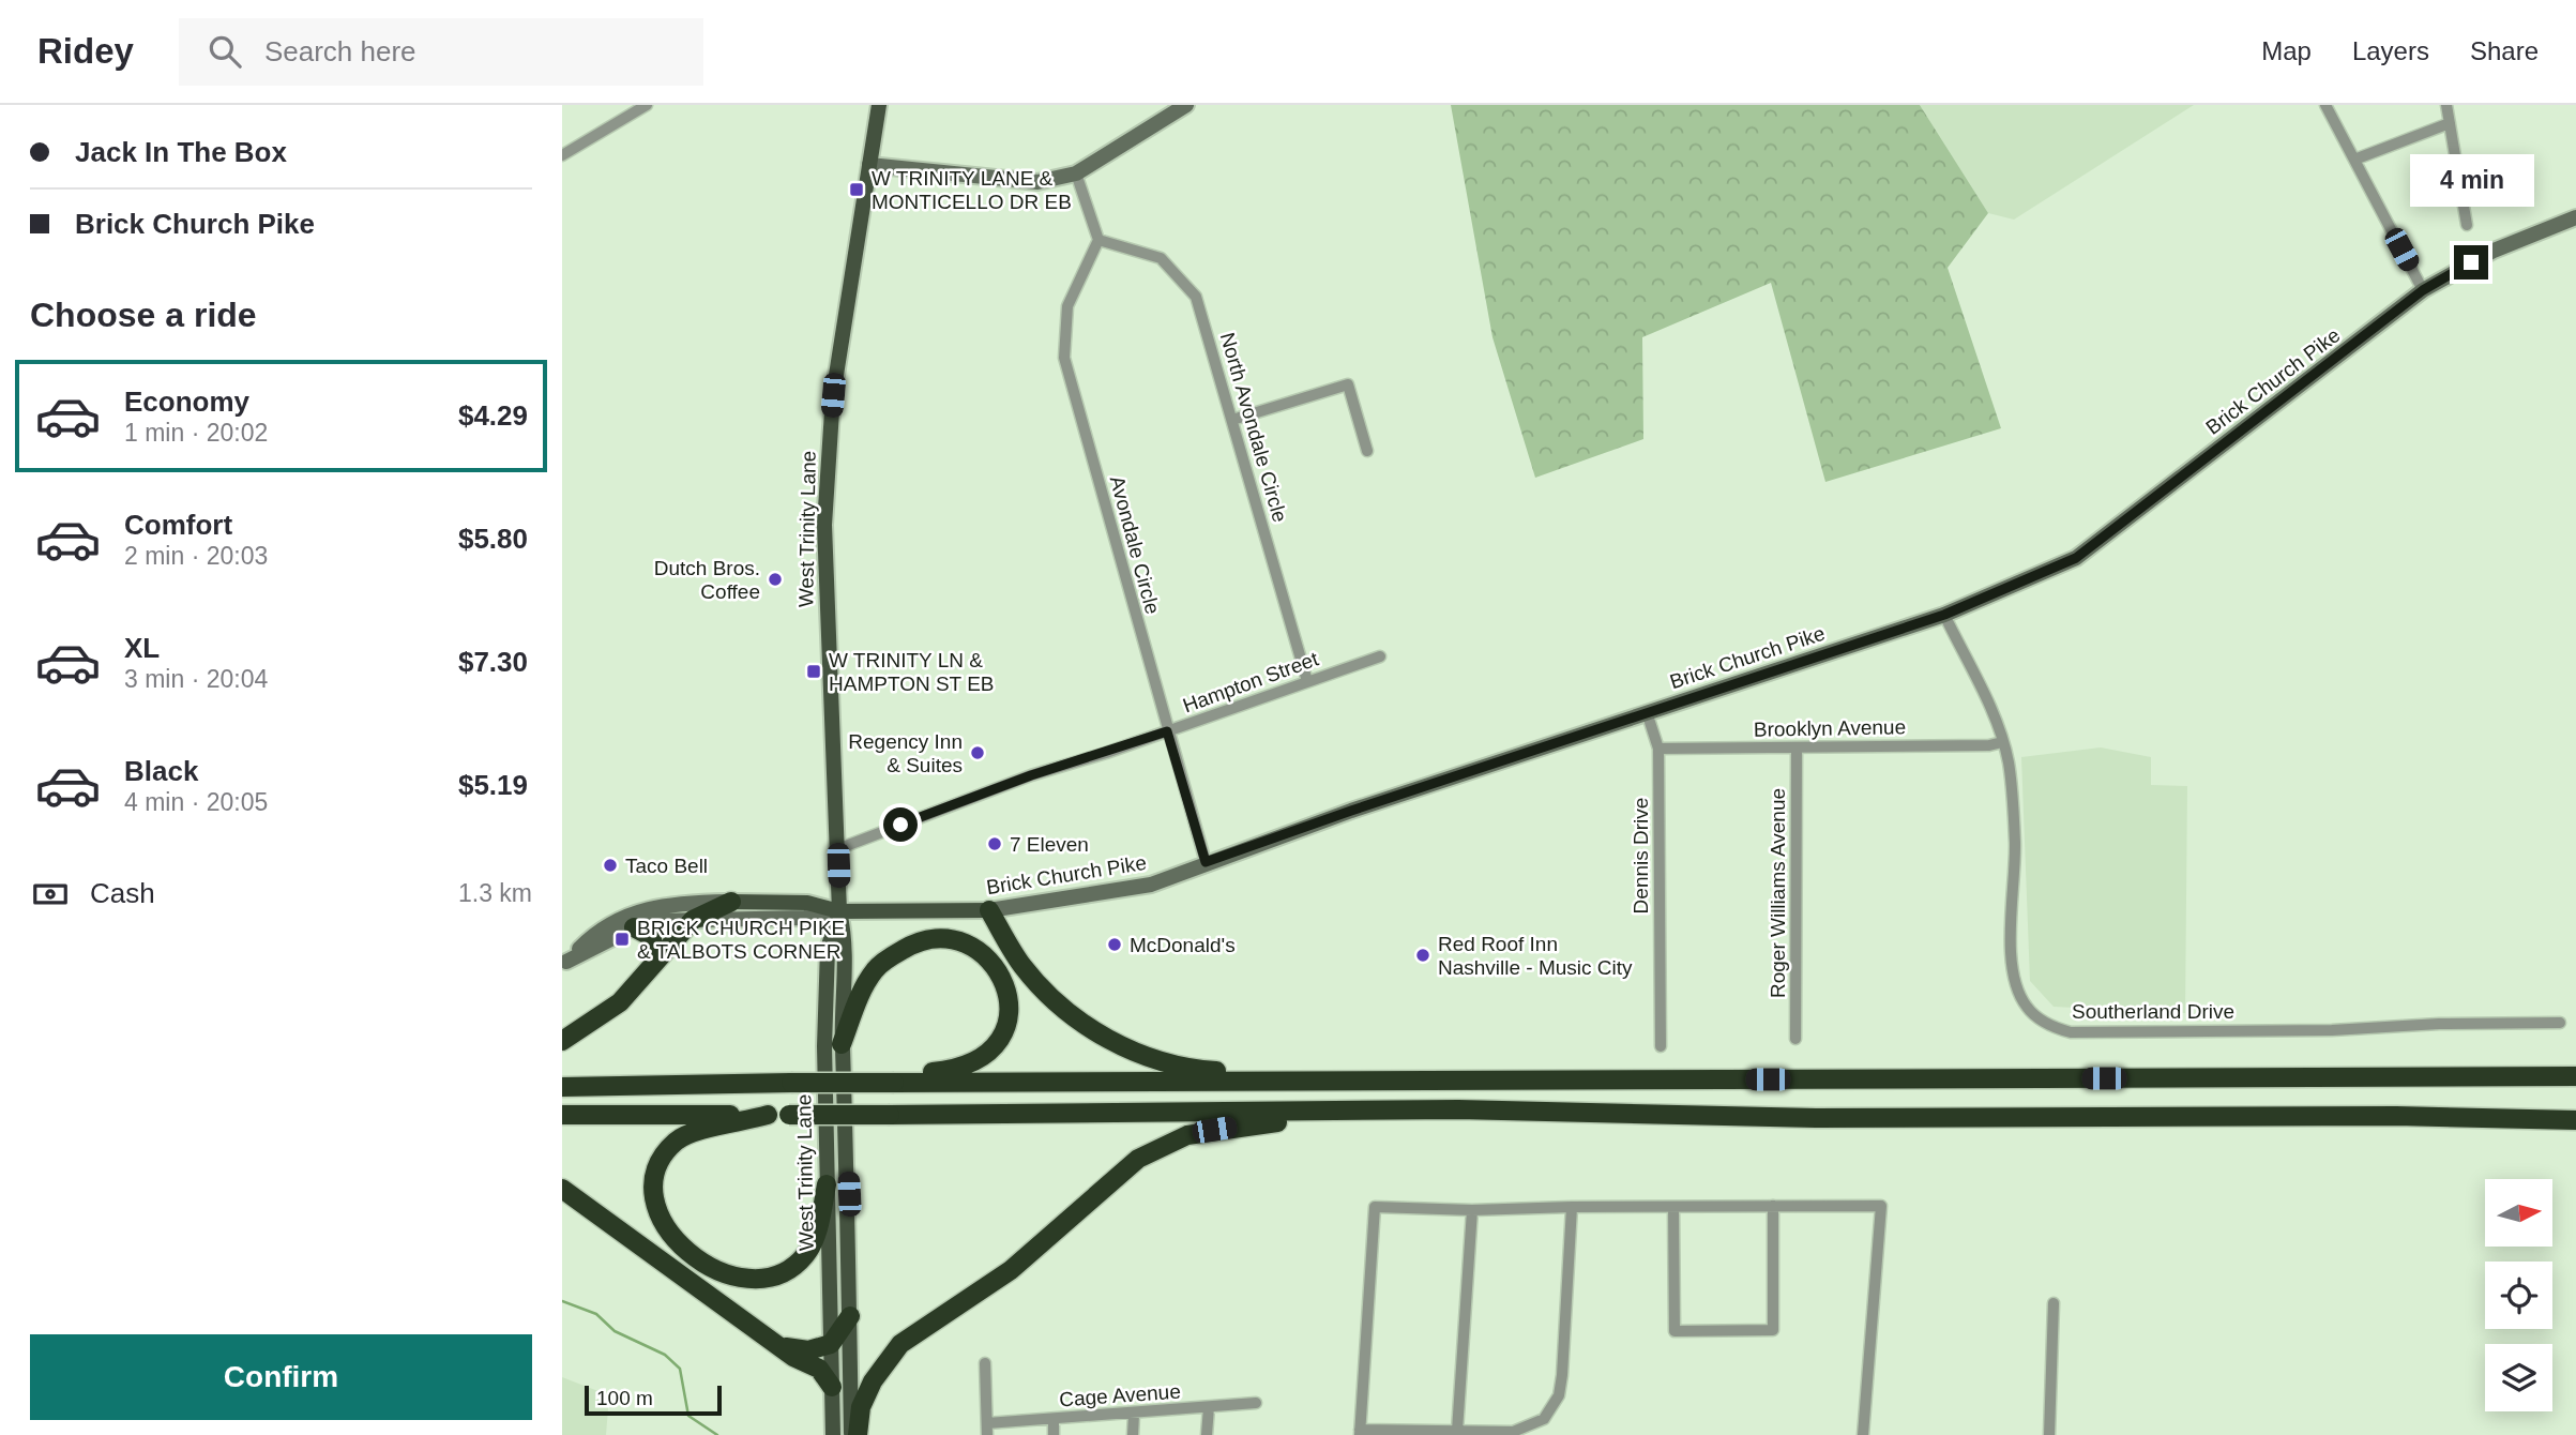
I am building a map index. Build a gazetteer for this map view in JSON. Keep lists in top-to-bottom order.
{
  "streets": {
    "main road": ["Brick Church Pike", "West Trinity Lane"],
    "street": [
      "North Avondale Circle",
      "Avondale Circle",
      "Hampton Street",
      "Brooklyn Avenue",
      "Dennis Drive",
      "Roger Williams Avenue",
      "Southerland Drive",
      "Cage Avenue"
    ]
  },
  "crossings": [
    ["Brick Church Pike", "West Trinity Lane"],
    ["Brick Church Pike", "Avondale Circle"],
    ["Brick Church Pike", "Dennis Drive"],
    ["Brick Church Pike", "Southerland Drive"],
    ["North Avondale Circle", "Avondale Circle"],
    ["North Avondale Circle", "Hampton Street"],
    ["West Trinity Lane", "Hampton Street"],
    ["Avondale Circle", "Hampton Street"],
    ["Brooklyn Avenue", "Dennis Drive"],
    ["Brooklyn Avenue", "Roger Williams Avenue"],
    ["Brooklyn Avenue", "Southerland Drive"]
  ],
  "places": {
    "transit": ["W TRINITY LANE & MONTICELLO DR EB", "W TRINITY LN & HAMPTON ST EB", "BRICK CHURCH PIKE & TALBOTS CORNER"],
    "other": [
      "Dutch Bros. Coffee",
      "Regency Inn & Suites",
      "7 Eleven",
      "Taco Bell",
      "McDonald's",
      "Red Roof Inn Nashville - Music City"
    ]
  },
  "scale_bar": "100 m",
  "north": "right",
  "page": {
    "header": "Ridey",
    "search": "Search here",
    "nav": ["Map", "Layers", "Share"],
    "banner": ["Jack In The Box", "Brick Church Pike"],
    "bubble": "4 min",
    "heading": "Choose a ride",
    "list": [
      {
        "name": "Economy",
        "note": "1 min · 20:02",
        "value": "$4.29"
      },
      {
        "name": "Comfort",
        "note": "2 min · 20:03",
        "value": "$5.80"
      },
      {
        "name": "XL",
        "note": "3 min · 20:04",
        "value": "$7.30"
      },
      {
        "name": "Black",
        "note": "4 min · 20:05",
        "value": "$5.19"
      }
    ],
    "pay": ["Cash", "1.3 km"],
    "buttons": "Confirm",
    "scale": "100 m"
  }
}
